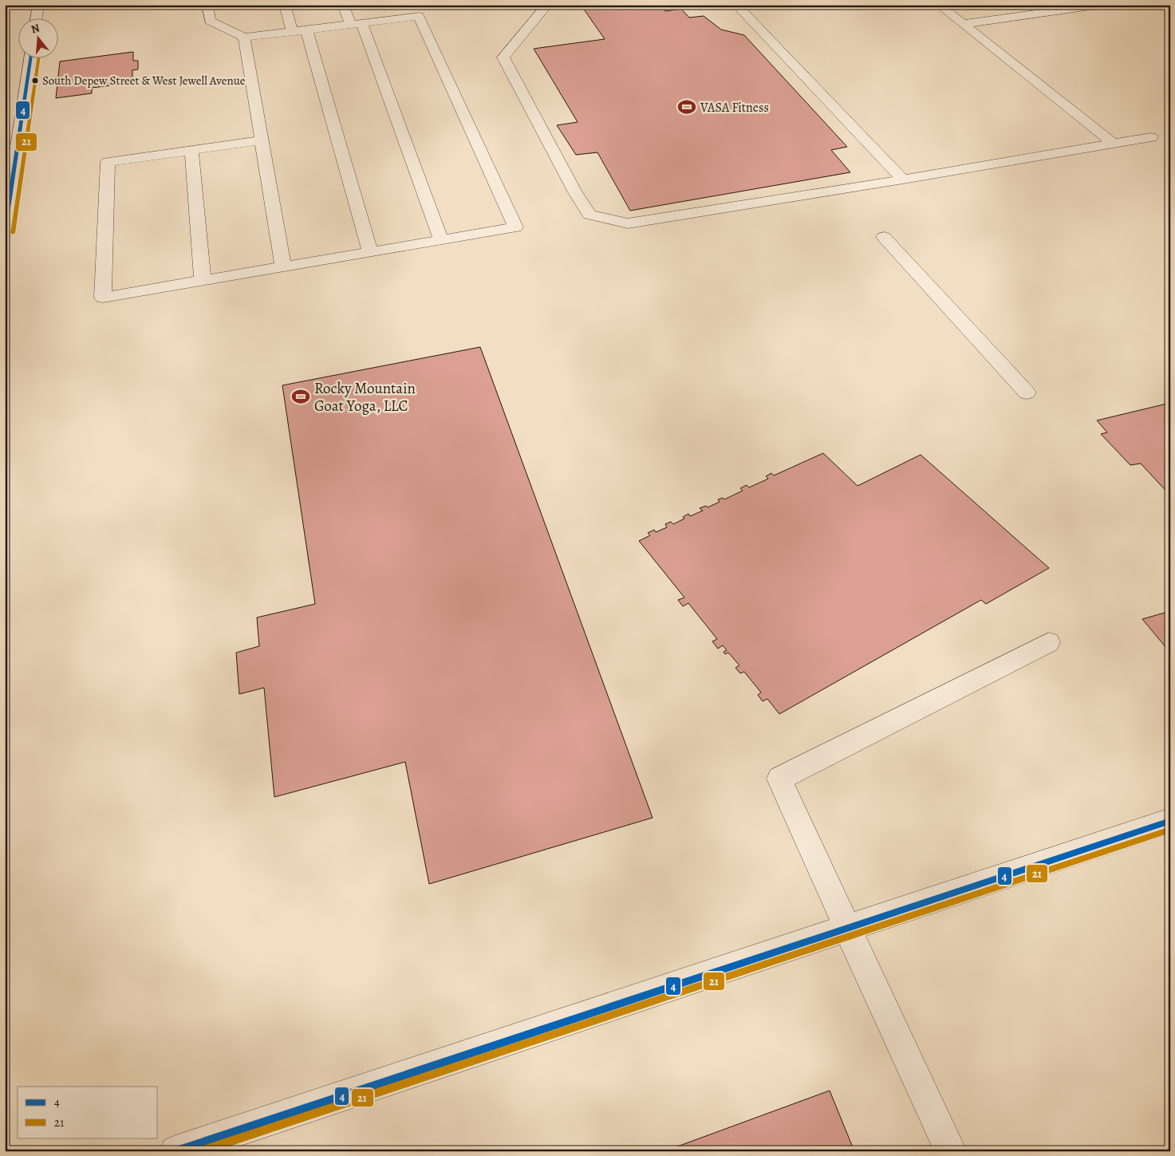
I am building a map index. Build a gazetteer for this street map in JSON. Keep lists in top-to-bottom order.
{
  "places": {
    "other": ["South Depew Street & West Jewell Avenue"],
    "sports": ["VASA Fitness", "Rocky Mountain Goat Yoga, LLC"]
  },
  "lines": ["transit line 4", "transit line 21"],
  "legend": ["4", "21"],
  "north": "top"
}
